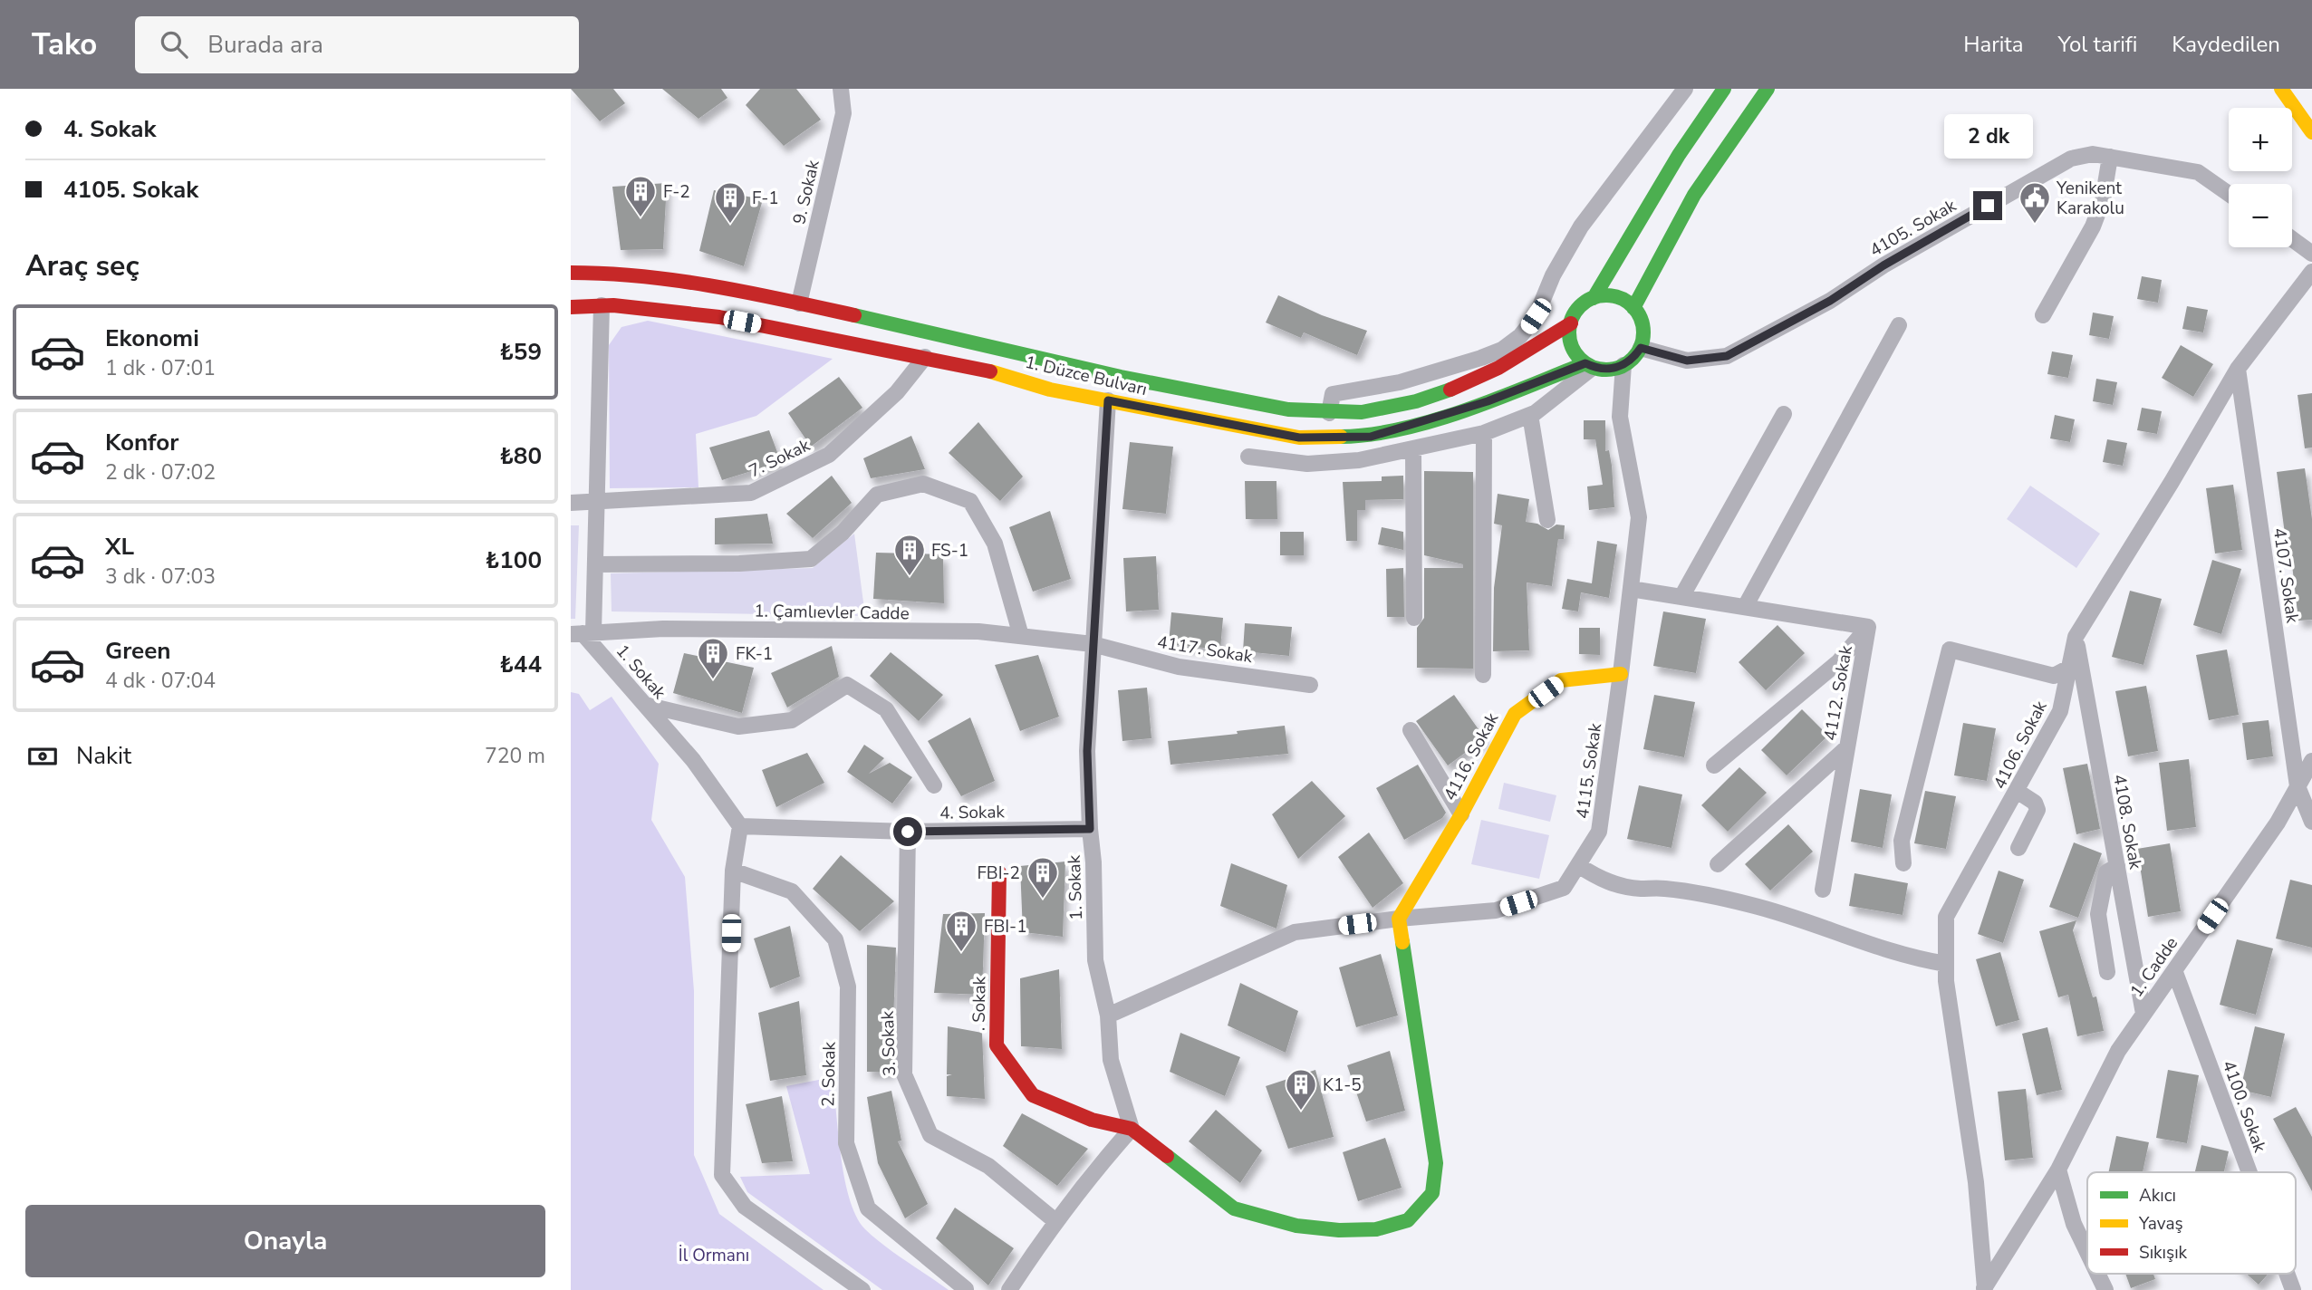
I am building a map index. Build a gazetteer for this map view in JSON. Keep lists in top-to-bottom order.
{
  "streets": {
    "main road": ["1. Düzce Bulvarı", "4116. Sokak", ". Sokak"],
    "street": [
      "9. Sokak",
      "4105. Sokak",
      "7. Sokak",
      "4107. Sokak",
      "1. Çamlıevler Cadde",
      "4117. Sokak",
      "1. Sokak",
      "4112. Sokak",
      "4106. Sokak",
      "4115. Sokak",
      "4. Sokak",
      "4108. Sokak",
      "1. Cadde",
      "3. Sokak",
      "2. Sokak",
      "4100. Sokak"
    ]
  },
  "crossings": [
    ["9. Sokak", "1. Düzce Bulvarı"],
    ["4105. Sokak", "1. Düzce Bulvarı"],
    ["4105. Sokak", "4115. Sokak"],
    ["1. Düzce Bulvarı", "7. Sokak"],
    ["1. Düzce Bulvarı", "1. Sokak"],
    ["1. Düzce Bulvarı", "4115. Sokak"],
    ["4107. Sokak", "4106. Sokak"],
    ["4107. Sokak", "1. Cadde"],
    ["1. Çamlıevler Cadde", "4117. Sokak"],
    ["1. Çamlıevler Cadde", "1. Sokak"],
    ["4117. Sokak", "1. Sokak"],
    ["1. Sokak", "4115. Sokak"],
    ["1. Sokak", "4. Sokak"],
    ["1. Sokak", ". Sokak"],
    ["4112. Sokak", "4115. Sokak"],
    ["4106. Sokak", "4108. Sokak"],
    ["4106. Sokak", "1. Cadde"],
    ["4116. Sokak", "4115. Sokak"],
    ["4. Sokak", "3. Sokak"],
    ["4108. Sokak", "1. Cadde"],
    ["1. Cadde", "4100. Sokak"]
  ],
  "parks": ["İl Ormanı"],
  "places": {
    "building": [
      "F-2",
      "F-1",
      "FS-1",
      "FK-1",
      "FBI-2",
      "FBI-1",
      "K1-5"
    ],
    "public building": ["Yenikent Karakolu"]
  },
  "legend": ["Akıcı", "Yavaş", "Sıkışık"],
  "page": {
    "header": "Tako",
    "search": "Burada ara",
    "nav": ["Harita", "Yol tarifi", "Kaydedilen"],
    "banner": ["4. Sokak", "4105. Sokak"],
    "map_buttons": ["+", "−"],
    "bubble": "2 dk",
    "heading": "Araç seç",
    "list": [
      {
        "name": "Ekonomi",
        "note": "1 dk · 07:01",
        "value": "₺59"
      },
      {
        "name": "Konfor",
        "note": "2 dk · 07:02",
        "value": "₺80"
      },
      {
        "name": "XL",
        "note": "3 dk · 07:03",
        "value": "₺100"
      },
      {
        "name": "Green",
        "note": "4 dk · 07:04",
        "value": "₺44"
      }
    ],
    "pay": ["Nakit", "720 m"],
    "buttons": "Onayla"
  }
}
